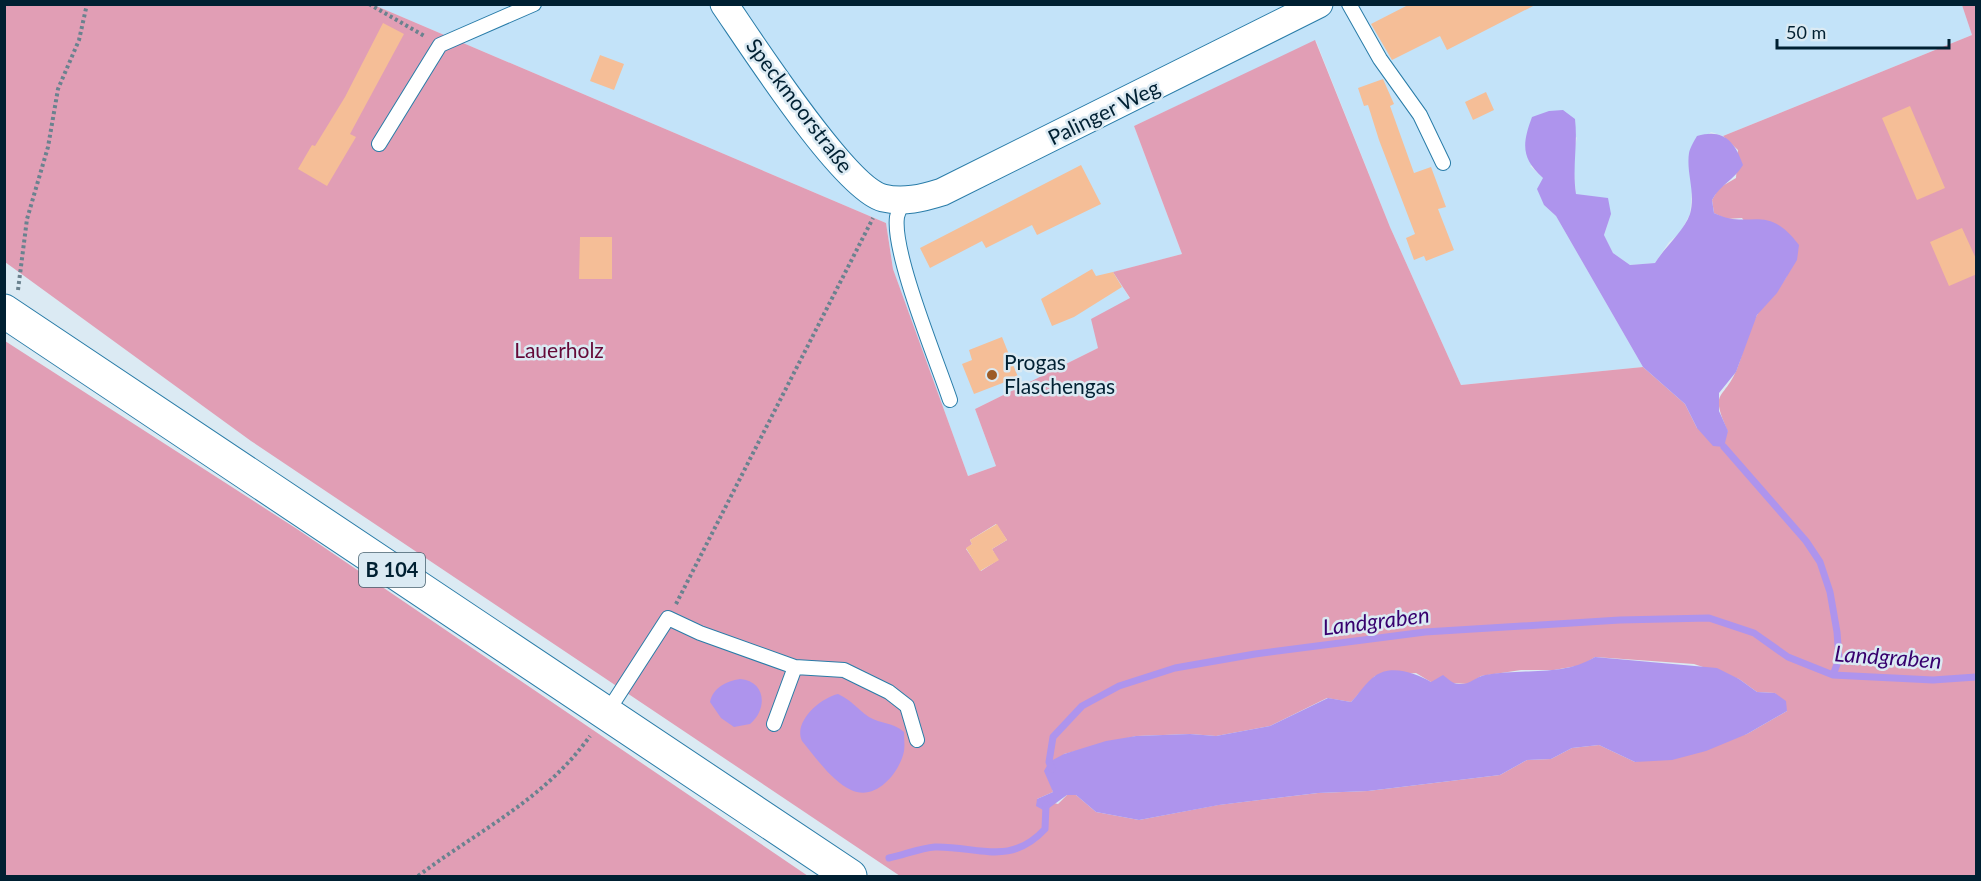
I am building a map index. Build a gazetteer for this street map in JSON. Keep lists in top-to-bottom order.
{
  "streets": {
    "main road": ["B 104"],
    "street": ["Speckmoorstraße", "Palinger Weg"]
  },
  "crossings": [
    ["Speckmoorstraße", "Palinger Weg"]
  ],
  "water": ["Landgraben"],
  "parks": ["Lauerholz"],
  "places": ["Progas Flaschengas"],
  "scale_bar": "50 m"
}
